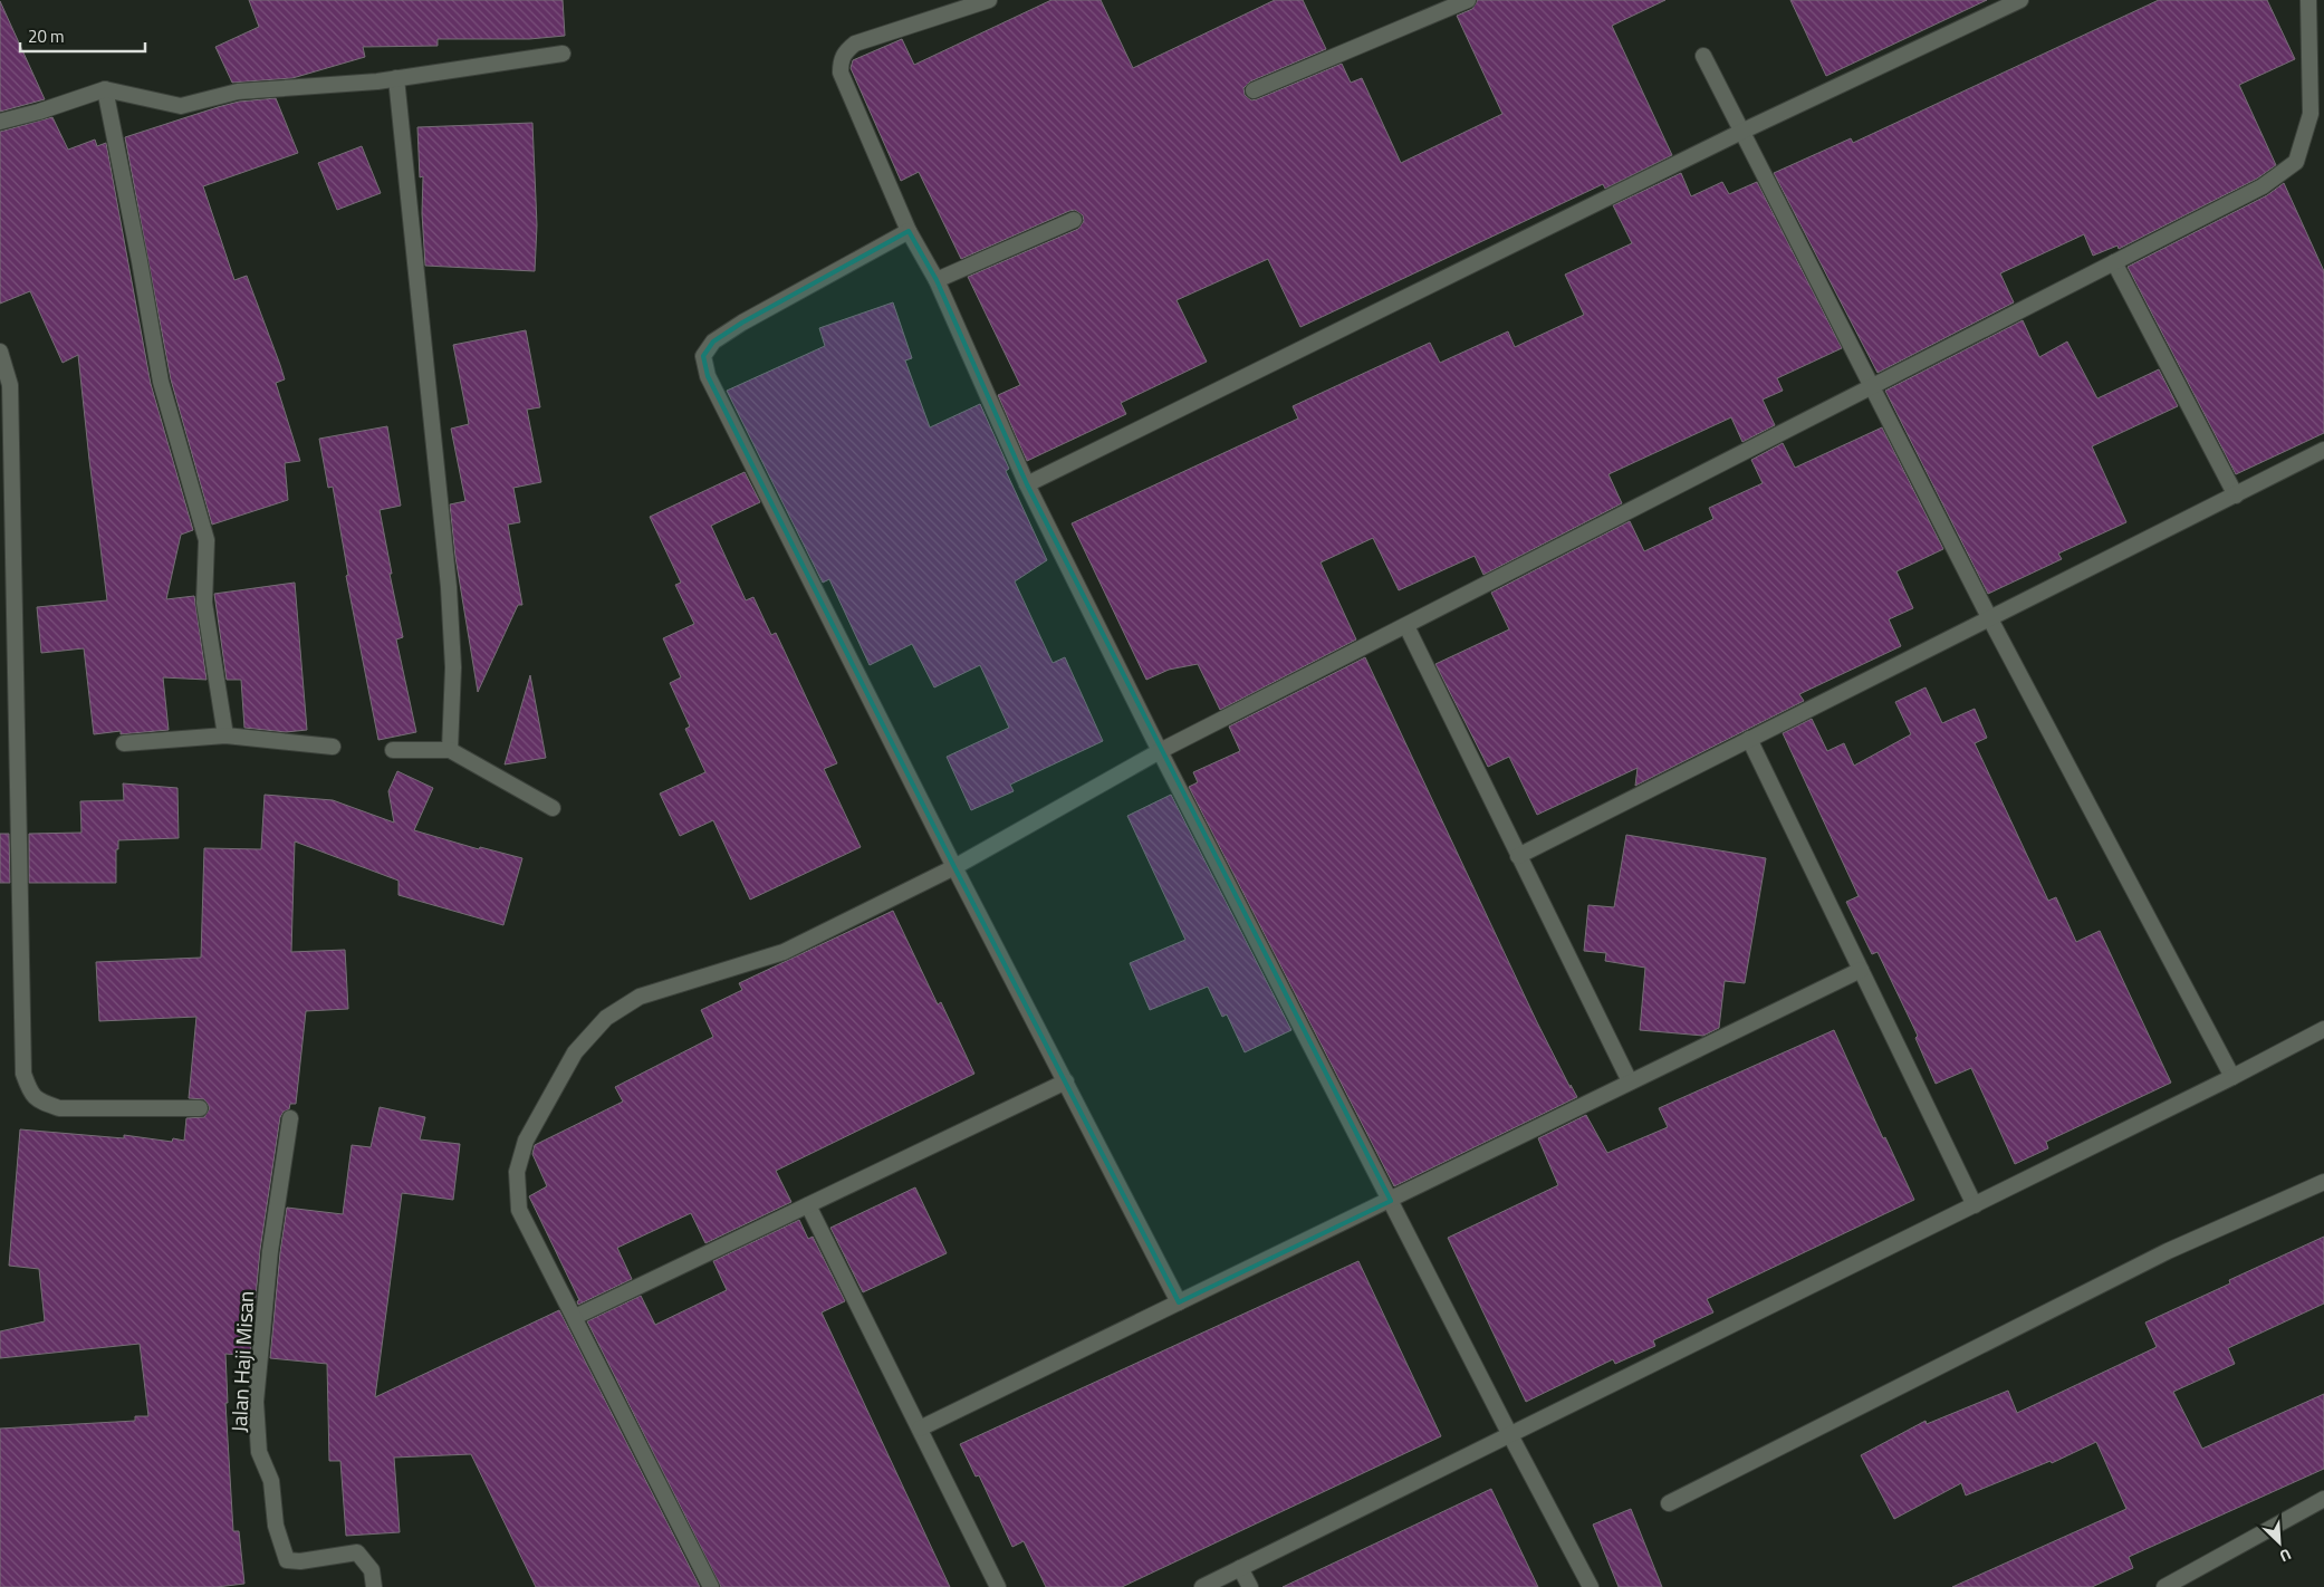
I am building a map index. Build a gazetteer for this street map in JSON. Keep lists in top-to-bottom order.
{
  "streets": {
    "street": ["Jalan Haji Misan"]
  },
  "scale_bar": "20 m",
  "north": "bottom right"
}
